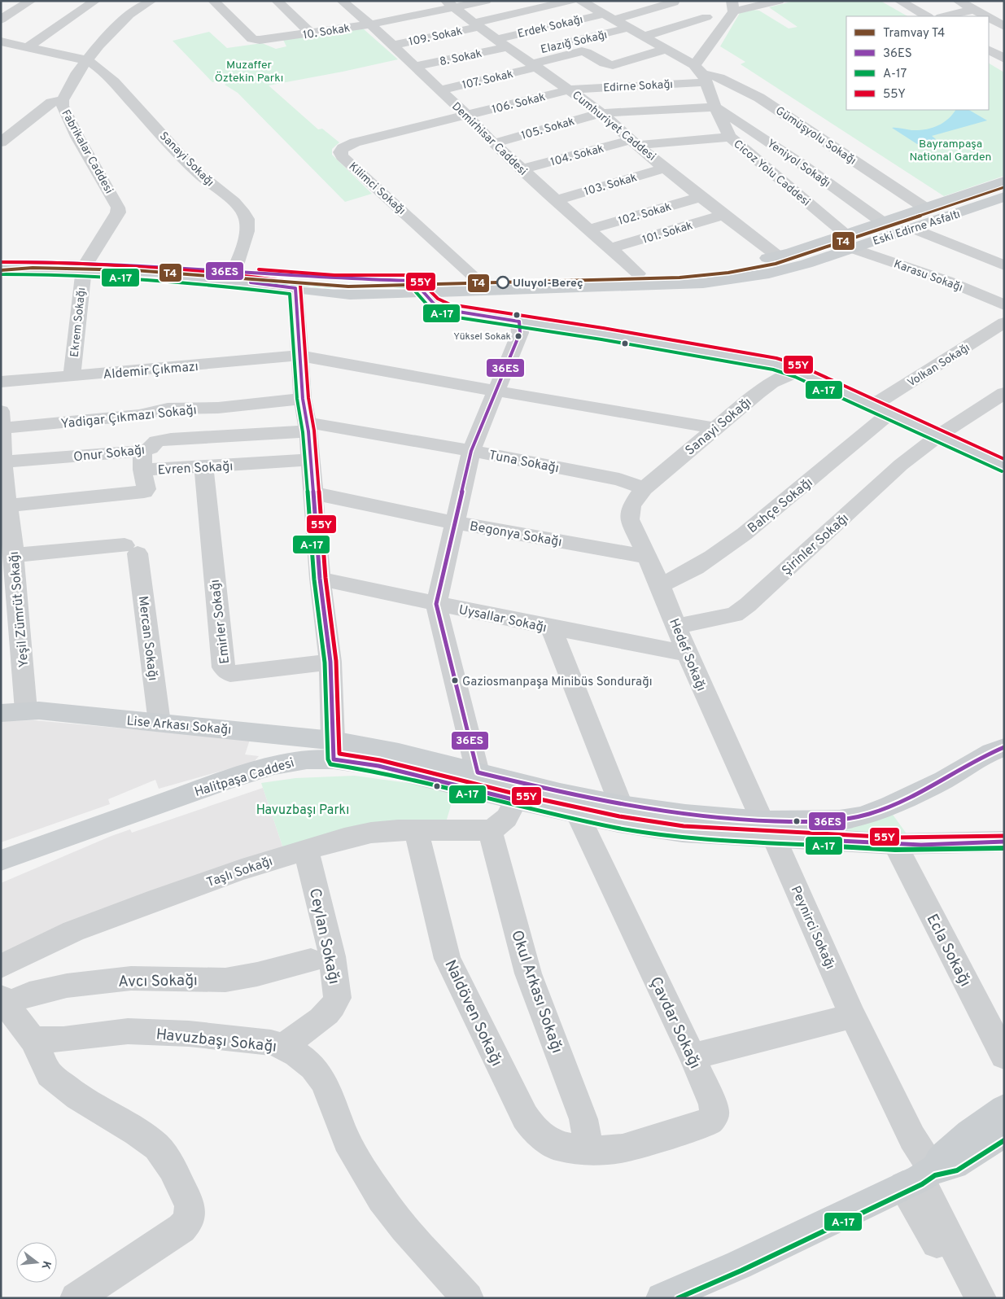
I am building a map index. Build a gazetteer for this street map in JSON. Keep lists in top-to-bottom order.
{
  "streets": {
    "main road": ["Eski Edirne Asfaltı", "Lise Arkası Sokağı", "Halitpaşa Caddesi"],
    "street": [
      "Erdek Sokağı",
      "10. Sokak",
      "109. Sokak",
      "Elazığ Sokağı",
      "8. Sokak",
      "107. Sokak",
      "Edirne Sokağı",
      "106. Sokak",
      "Cumhuriyet Caddesi",
      "105. Sokak",
      "Gümüşyolu Sokağı",
      "Demirhisar Caddesi",
      "Fabrikalar Caddesi",
      "104. Sokak",
      "Sanayi Sokağı",
      "Yeniyol Sokağı",
      "Cicoz Yolu Caddesi",
      "103. Sokak",
      "Kilimci Sokağı",
      "102. Sokak",
      "101. Sokak",
      "Karasu Sokağı",
      "Ekrem Sokağı",
      "Volkan Sokağı",
      "Aldemir Çıkmazı",
      "Yadigar Çıkmazı Sokağı",
      "Onur Sokağı",
      "Tuna Sokağı",
      "Evren Sokağı",
      "Bahçe Sokağı",
      "Begonya Sokağı",
      "Şirinler Sokağı",
      "Yeşil Zümrüt Sokağı",
      "Uysallar Sokağı",
      "Emirler Sokağı",
      "Mercan Sokağı",
      "Hedef Sokağı",
      "Taşlı Sokağı",
      "Peynirci Sokağı",
      "Ceylan Sokağı",
      "Ecla Sokağı",
      "Avcı Sokağı",
      "Okul Arkası Sokağı",
      "Naldöven Sokağı",
      "Çavdar Sokağı",
      "Havuzbaşı Sokağı"
    ]
  },
  "crossings": [
    ["Erdek Sokağı", "8. Sokak"],
    ["Erdek Sokağı", "Cumhuriyet Caddesi"],
    ["10. Sokak", "Cumhuriyet Caddesi"],
    ["10. Sokak", "Demirhisar Caddesi"],
    ["109. Sokak", "Cumhuriyet Caddesi"],
    ["109. Sokak", "Demirhisar Caddesi"],
    ["Elazığ Sokağı", "107. Sokak"],
    ["Elazığ Sokağı", "Cumhuriyet Caddesi"],
    ["8. Sokak", "Cumhuriyet Caddesi"],
    ["8. Sokak", "Demirhisar Caddesi"],
    ["107. Sokak", "Cumhuriyet Caddesi"],
    ["107. Sokak", "Demirhisar Caddesi"],
    ["Edirne Sokağı", "106. Sokak"],
    ["Edirne Sokağı", "Cumhuriyet Caddesi"],
    ["Edirne Sokağı", "Gümüşyolu Sokağı"],
    ["Edirne Sokağı", "Cicoz Yolu Caddesi"],
    ["106. Sokak", "Cumhuriyet Caddesi"],
    ["106. Sokak", "Demirhisar Caddesi"],
    ["106. Sokak", "Kilimci Sokağı"],
    ["Cumhuriyet Caddesi", "105. Sokak"],
    ["Cumhuriyet Caddesi", "104. Sokak"],
    ["Cumhuriyet Caddesi", "103. Sokak"],
    ["Cumhuriyet Caddesi", "102. Sokak"],
    ["Cumhuriyet Caddesi", "Eski Edirne Asfaltı"],
    ["Cumhuriyet Caddesi", "101. Sokak"],
    ["105. Sokak", "Demirhisar Caddesi"],
    ["105. Sokak", "Yeniyol Sokağı"],
    ["105. Sokak", "Cicoz Yolu Caddesi"],
    ["Gümüşyolu Sokağı", "Cicoz Yolu Caddesi"],
    ["Gümüşyolu Sokağı", "Eski Edirne Asfaltı"],
    ["Demirhisar Caddesi", "104. Sokak"],
    ["Demirhisar Caddesi", "103. Sokak"],
    ["Demirhisar Caddesi", "Kilimci Sokağı"],
    ["Demirhisar Caddesi", "102. Sokak"],
    ["Demirhisar Caddesi", "Eski Edirne Asfaltı"],
    ["Demirhisar Caddesi", "101. Sokak"],
    ["Fabrikalar Caddesi", "Sanayi Sokağı"],
    ["Fabrikalar Caddesi", "Eski Edirne Asfaltı"],
    ["Fabrikalar Caddesi", "Ekrem Sokağı"],
    ["104. Sokak", "Cicoz Yolu Caddesi"],
    ["Sanayi Sokağı", "Eski Edirne Asfaltı"],
    ["Sanayi Sokağı", "Aldemir Çıkmazı"],
    ["Sanayi Sokağı", "Tuna Sokağı"],
    ["Sanayi Sokağı", "Hedef Sokağı"],
    ["Yeniyol Sokağı", "Cicoz Yolu Caddesi"],
    ["Yeniyol Sokağı", "Eski Edirne Asfaltı"],
    ["Cicoz Yolu Caddesi", "Eski Edirne Asfaltı"],
    ["Cicoz Yolu Caddesi", "Karasu Sokağı"],
    ["Kilimci Sokağı", "Eski Edirne Asfaltı"],
    ["Eski Edirne Asfaltı", "Karasu Sokağı"],
    ["Eski Edirne Asfaltı", "Ekrem Sokağı"],
    ["Ekrem Sokağı", "Aldemir Çıkmazı"],
    ["Yadigar Çıkmazı Sokağı", "Yeşil Zümrüt Sokağı"],
    ["Onur Sokağı", "Tuna Sokağı"],
    ["Onur Sokağı", "Evren Sokağı"],
    ["Onur Sokağı", "Yeşil Zümrüt Sokağı"],
    ["Tuna Sokağı", "Hedef Sokağı"],
    ["Evren Sokağı", "Yeşil Zümrüt Sokağı"],
    ["Evren Sokağı", "Emirler Sokağı"],
    ["Bahçe Sokağı", "Hedef Sokağı"],
    ["Begonya Sokağı", "Hedef Sokağı"],
    ["Şirinler Sokağı", "Hedef Sokağı"],
    ["Yeşil Zümrüt Sokağı", "Mercan Sokağı"],
    ["Yeşil Zümrüt Sokağı", "Lise Arkası Sokağı"],
    ["Uysallar Sokağı", "Hedef Sokağı"],
    ["Mercan Sokağı", "Lise Arkası Sokağı"],
    ["Hedef Sokağı", "Halitpaşa Caddesi"],
    ["Hedef Sokağı", "Peynirci Sokağı"],
    ["Lise Arkası Sokağı", "Halitpaşa Caddesi"],
    ["Halitpaşa Caddesi", "Peynirci Sokağı"],
    ["Halitpaşa Caddesi", "Ecla Sokağı"],
    ["Halitpaşa Caddesi", "Çavdar Sokağı"],
    ["Taşlı Sokağı", "Ceylan Sokağı"],
    ["Taşlı Sokağı", "Okul Arkası Sokağı"],
    ["Taşlı Sokağı", "Naldöven Sokağı"],
    ["Ceylan Sokağı", "Havuzbaşı Sokağı"],
    ["Okul Arkası Sokağı", "Naldöven Sokağı"],
    ["Okul Arkası Sokağı", "Çavdar Sokağı"],
    ["Naldöven Sokağı", "Çavdar Sokağı"]
  ],
  "parks": ["Muzaffer Öztekin Parkı", "Bayrampaşa National Garden", "Havuzbaşı Parkı"],
  "places": ["Uluyol-Bereç", "Yüksel Sokak", "Gaziosmanpaşa Minibüs Sondurağı"],
  "lines": [
    "tram line T4",
    "transit line 36ES",
    "transit line 55Y",
    "transit line A-17"
  ],
  "legend": [
    "Tramvay T4",
    "36ES",
    "A-17",
    "55Y"
  ],
  "north": "right"
}
